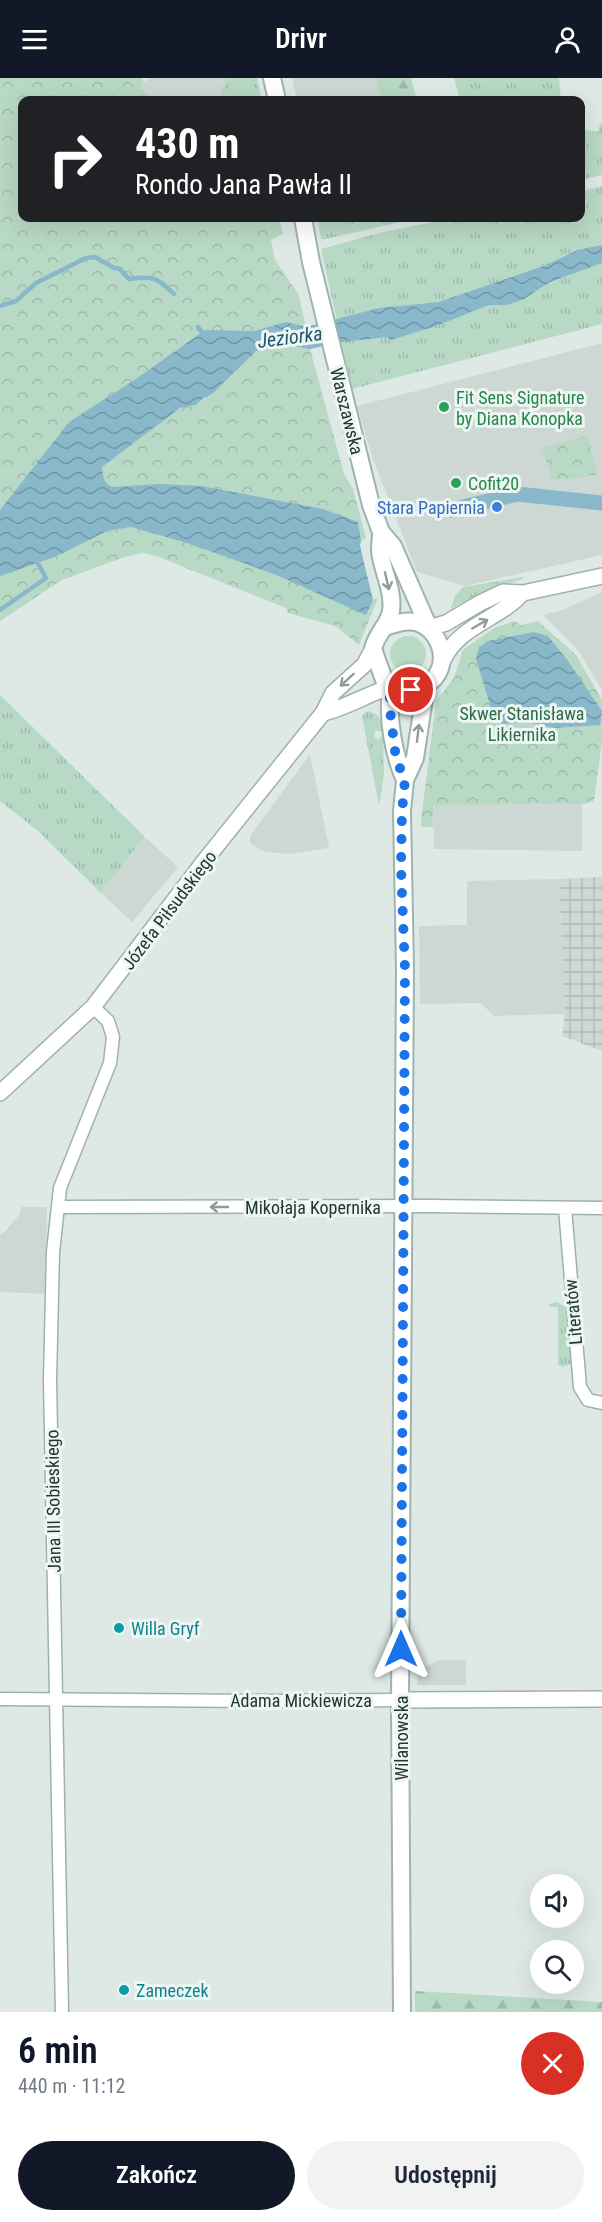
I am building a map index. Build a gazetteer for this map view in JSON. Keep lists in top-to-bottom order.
{
  "streets": {
    "main road": ["Warszawska", "Wilanowska"],
    "street": [
      "Józefa Piłsudskiego",
      "Mikołaja Kopernika",
      "Literatów",
      "Jana III Sobieskiego",
      "Adama Mickiewicza"
    ]
  },
  "crossings": [
    ["Warszawska", "Józefa Piłsudskiego"],
    ["Warszawska", "Wilanowska"],
    ["Józefa Piłsudskiego", "Jana III Sobieskiego"],
    ["Józefa Piłsudskiego", "Wilanowska"],
    ["Mikołaja Kopernika", "Literatów"],
    ["Mikołaja Kopernika", "Jana III Sobieskiego"],
    ["Mikołaja Kopernika", "Wilanowska"],
    ["Jana III Sobieskiego", "Adama Mickiewicza"],
    ["Adama Mickiewicza", "Wilanowska"]
  ],
  "one_way": ["Mikołaja Kopernika"],
  "water": ["Jeziorka"],
  "parks": ["Skwer Stanisława Likiernika"],
  "places": [
    "Fit Sens Signature by Diana Konopka",
    "Cofit20",
    "Stara Papiernia",
    "Willa Gryf",
    "Zameczek"
  ],
  "page": {
    "header": "Drivr",
    "turn": ["430 m", "Rondo Jana Pawła II"],
    "heading": ["6 min", "440 m · 11:12"],
    "buttons": ["Zakończ", "Udostępnij"]
  }
}
